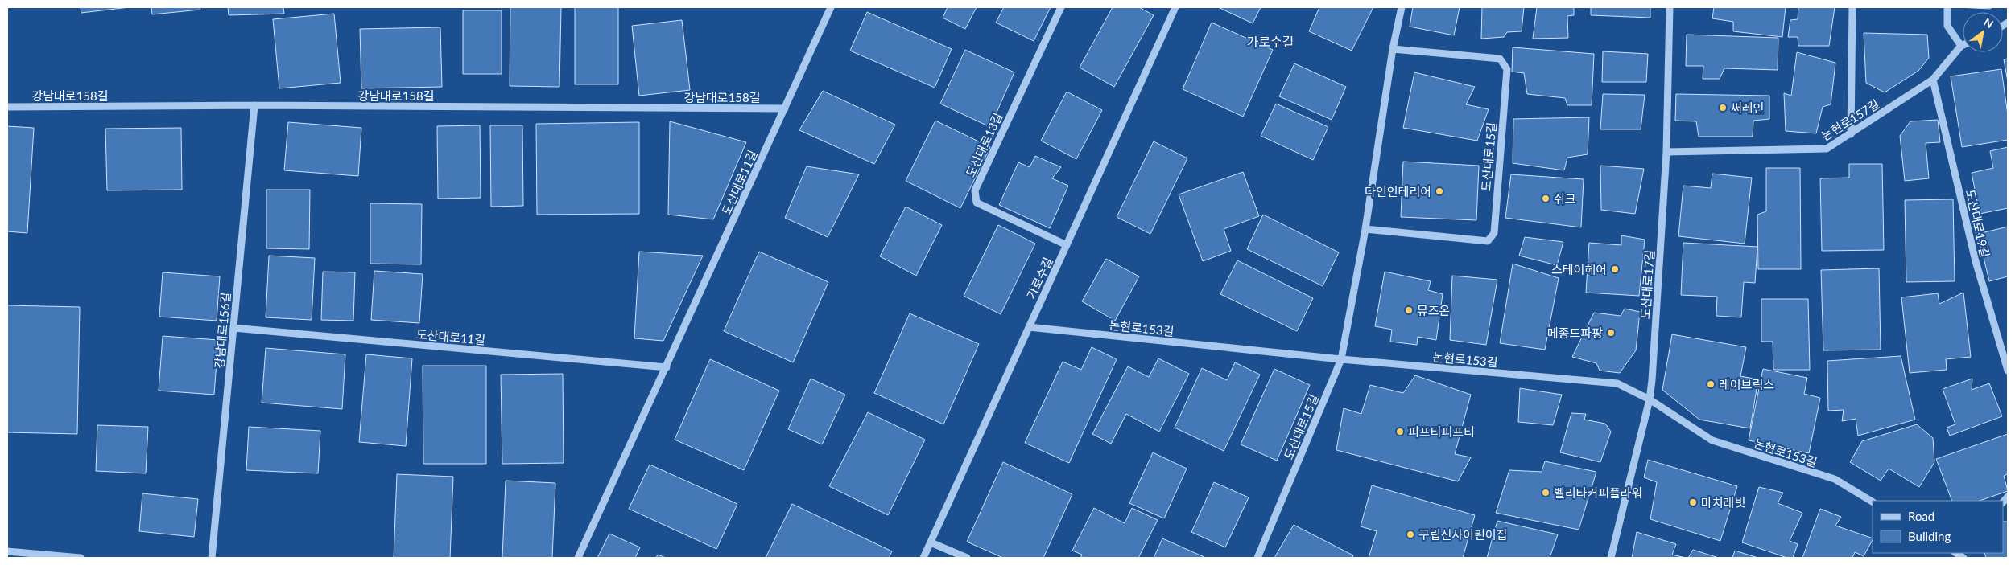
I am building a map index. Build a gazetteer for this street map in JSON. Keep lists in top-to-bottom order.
{
  "streets": {
    "street": [
      "강남대로158길",
      "논현로157길",
      "도산대로13길",
      "도산대로15길",
      "도산대로11길",
      "도산대로19길",
      "가로수길",
      "도산대로17길",
      "논현로153길",
      "강남대로156길"
    ]
  },
  "crossings": [
    ["강남대로158길", "도산대로11길"],
    ["강남대로158길", "강남대로156길"],
    ["논현로157길", "도산대로19길"],
    ["논현로157길", "도산대로17길"],
    ["도산대로13길", "가로수길"],
    ["도산대로15길", "논현로153길"],
    ["도산대로11길", "강남대로156길"],
    ["가로수길", "논현로153길"],
    ["도산대로17길", "논현로153길"]
  ],
  "districts": ["가로수길"],
  "places": [
    "써레인",
    "다인인테리어",
    "쉬크",
    "스테이헤어",
    "뮤즈온",
    "메종드파팡",
    "레이브릭스",
    "피프티피프티",
    "벨리타커피플라워",
    "마치래빗",
    "구립신사어린이집"
  ],
  "legend": ["Road", "Building"],
  "north": "top right"
}
